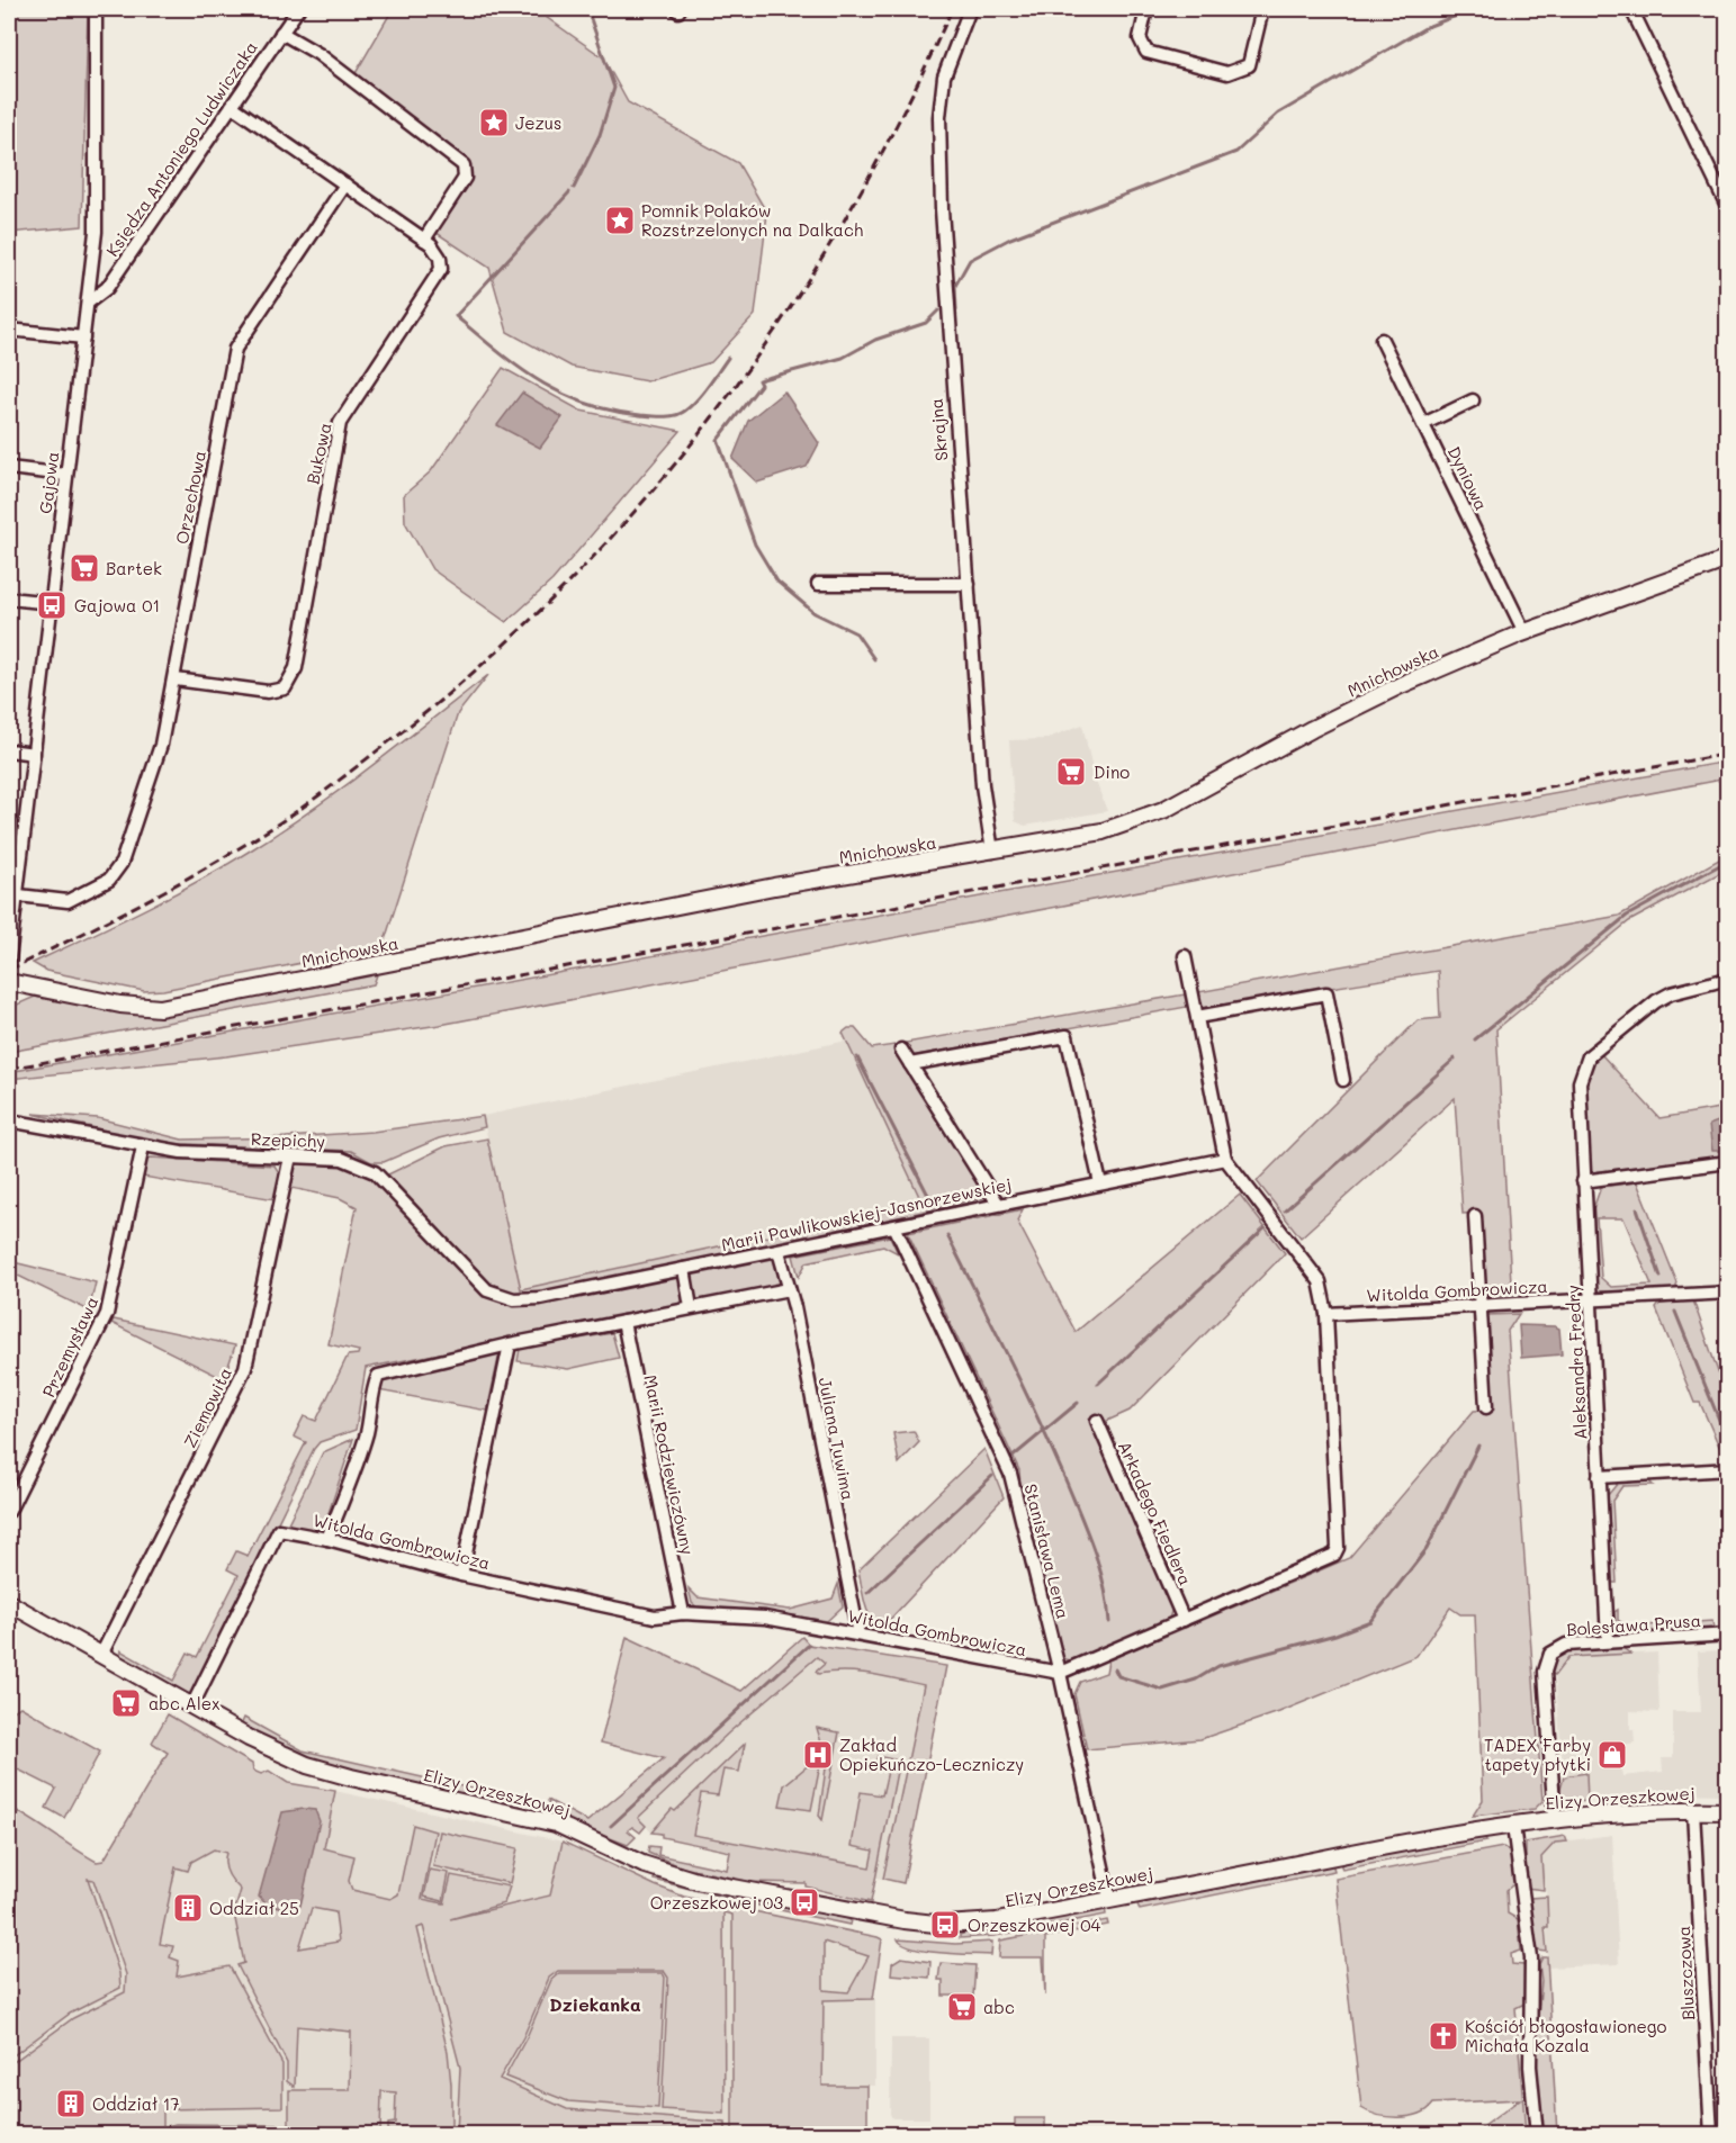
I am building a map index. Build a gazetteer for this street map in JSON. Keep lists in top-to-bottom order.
{
  "streets": {
    "street": [
      "Księdza Antoniego Ludwiczaka",
      "Skrajna",
      "Bukowa",
      "Dyniowa",
      "Gajowa",
      "Orzechowa",
      "Mnichowska",
      "Rzepichy",
      "Marii Pawlikowskiej-Jasnorzewskiej",
      "Witolda Gombrowicza",
      "Przemysława",
      "Aleksandra Fredry",
      "Ziemowita",
      "Juliana Tuwima",
      "Marii Rodziewiczówny",
      "Arkadego Fiedlera",
      "Stanisława Lema",
      "Bolesława Prusa",
      "Elizy Orzeszkowej",
      "Bluszczowa"
    ]
  },
  "crossings": [
    ["Księdza Antoniego Ludwiczaka", "Gajowa"],
    ["Skrajna", "Mnichowska"],
    ["Bukowa", "Orzechowa"],
    ["Dyniowa", "Mnichowska"],
    ["Gajowa", "Orzechowa"],
    ["Rzepichy", "Marii Pawlikowskiej-Jasnorzewskiej"],
    ["Rzepichy", "Przemysława"],
    ["Rzepichy", "Ziemowita"],
    ["Marii Pawlikowskiej-Jasnorzewskiej", "Juliana Tuwima"],
    ["Marii Pawlikowskiej-Jasnorzewskiej", "Stanisława Lema"],
    ["Witolda Gombrowicza", "Aleksandra Fredry"],
    ["Witolda Gombrowicza", "Juliana Tuwima"],
    ["Witolda Gombrowicza", "Marii Rodziewiczówny"],
    ["Witolda Gombrowicza", "Stanisława Lema"],
    ["Witolda Gombrowicza", "Elizy Orzeszkowej"],
    ["Aleksandra Fredry", "Bolesława Prusa"],
    ["Ziemowita", "Elizy Orzeszkowej"],
    ["Stanisława Lema", "Elizy Orzeszkowej"],
    ["Bolesława Prusa", "Elizy Orzeszkowej"],
    ["Elizy Orzeszkowej", "Bluszczowa"]
  ],
  "districts": ["Dziekanka"],
  "places": {
    "place": ["Jezus", "Pomnik Polaków Rozstrzelonych na Dalkach"],
    "supermarket": [
      "Bartek",
      "Dino",
      "abc Alex",
      "abc"
    ],
    "bus stop": ["Gajowa 01", "Orzeszkowej 03", "Orzeszkowej 04"],
    "hospital": ["Zakład Opiekuńczo-Leczniczy"],
    "shop": ["TADEX Farby tapety płytki"],
    "building": ["Oddział 25", "Oddział 17"],
    "church": ["Kościół błogosławionego Michała Kozala"]
  }
}
